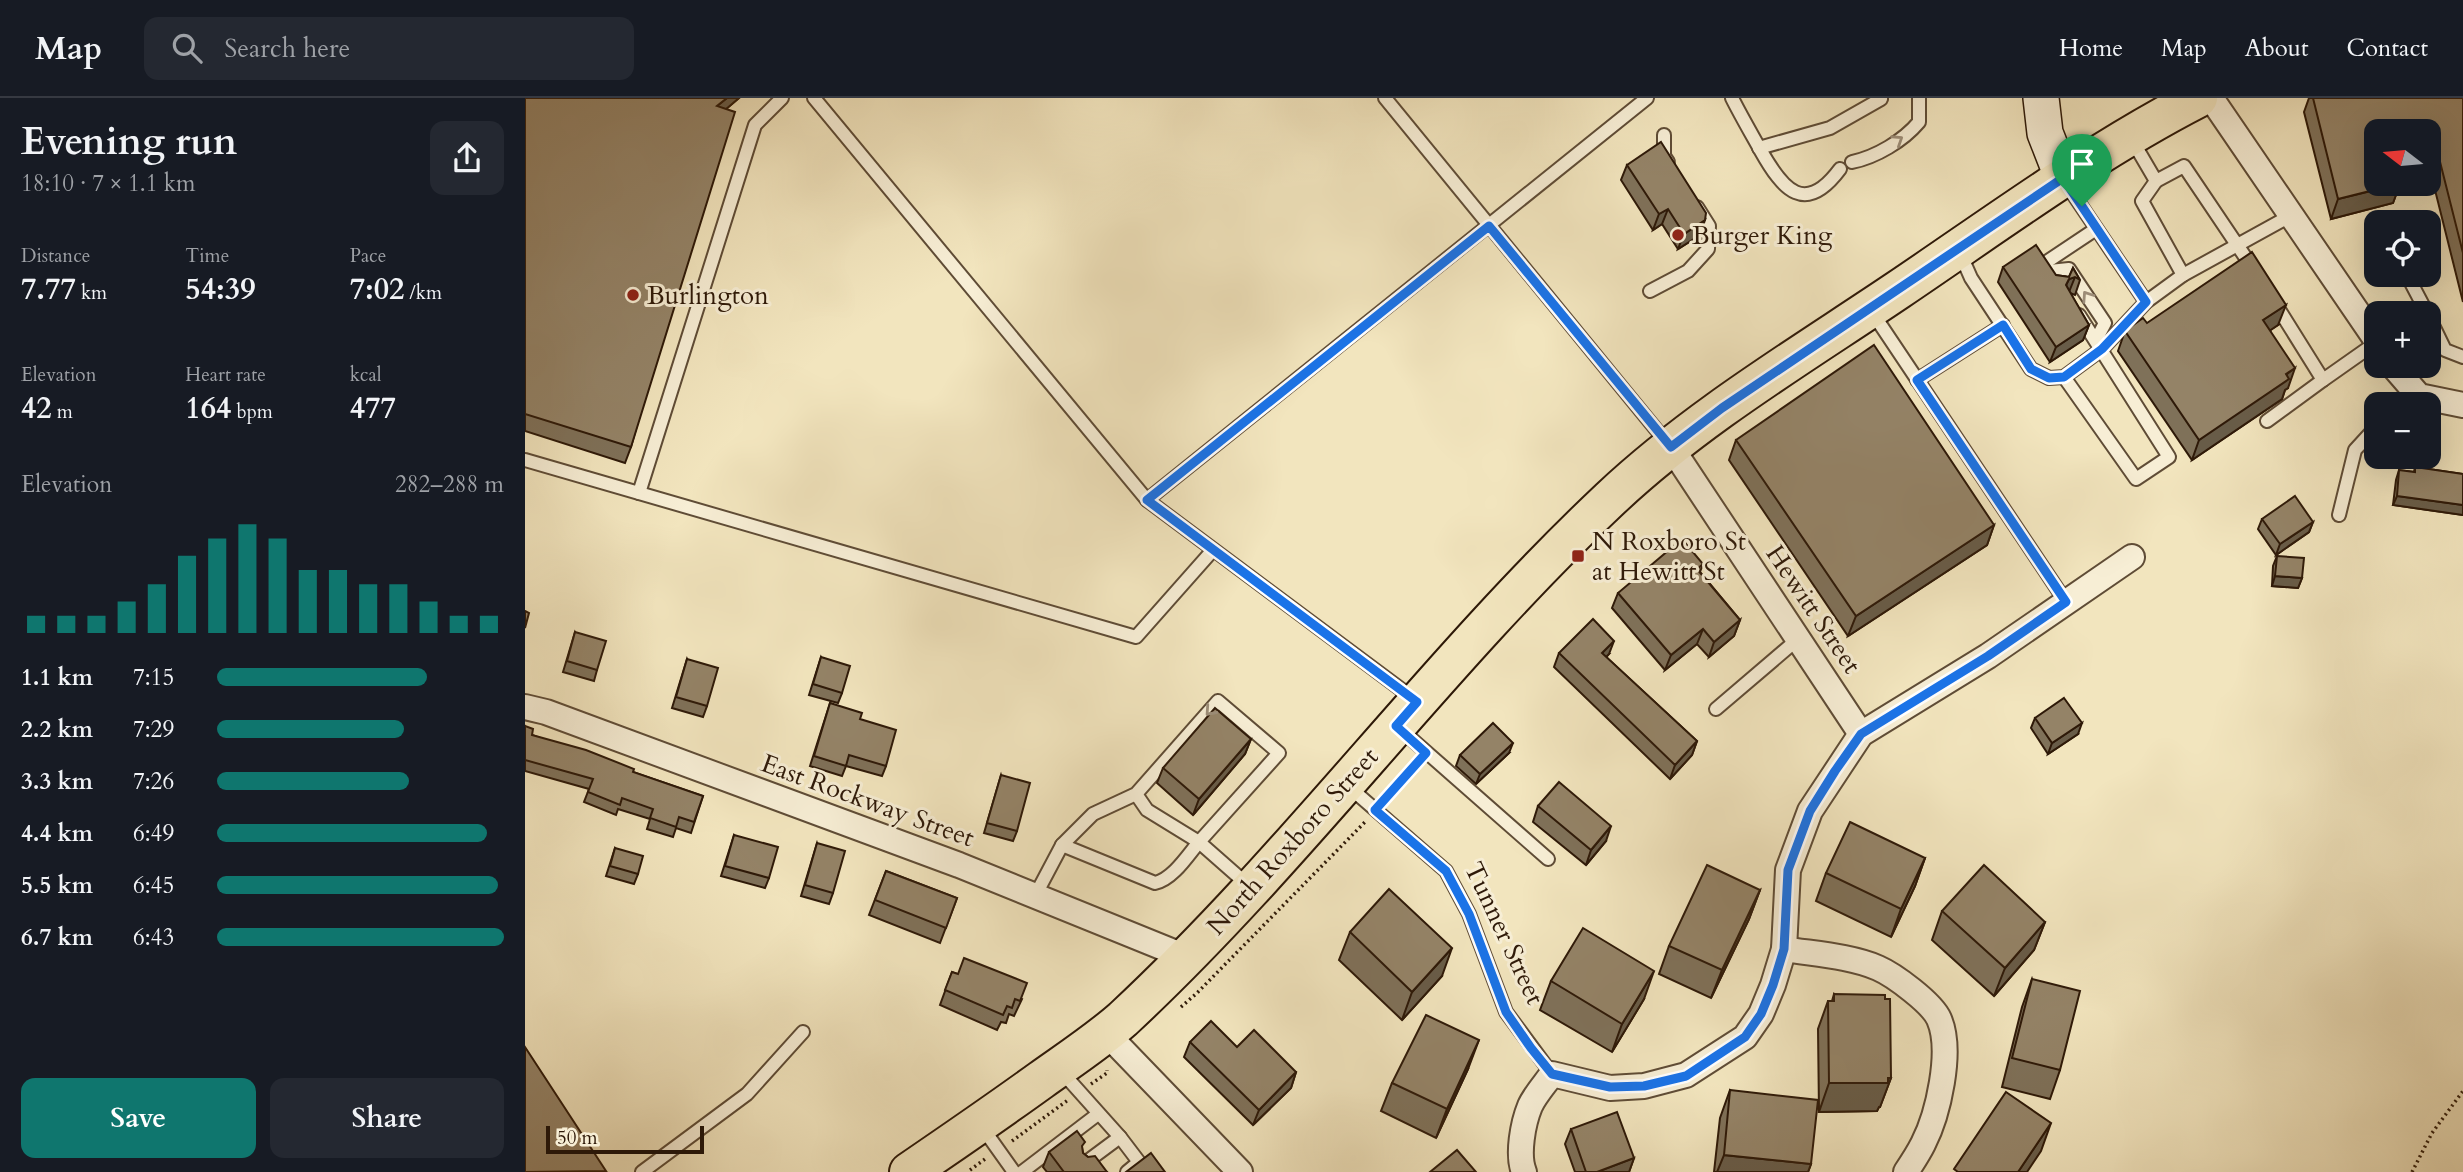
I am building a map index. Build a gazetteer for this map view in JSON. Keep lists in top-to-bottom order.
{
  "streets": {
    "main road": ["North Roxboro Street"],
    "street": ["Hewitt Street", "East Rockway Street"],
    "lane": ["Tunner Street"]
  },
  "crossings": [
    ["Hewitt Street", "North Roxboro Street"],
    ["East Rockway Street", "North Roxboro Street"],
    ["North Roxboro Street", "Tunner Street"]
  ],
  "places": {
    "other": ["Burger King", "Burlington"],
    "transit": ["N Roxboro St at Hewitt St"]
  },
  "scale_bar": "50 m",
  "north": "left",
  "page": {
    "header": "Map",
    "search": "Search here",
    "nav": [
      "Home",
      "Map",
      "About",
      "Contact"
    ],
    "heading": ["Evening run", "18:10 · 7 × 1.1 km"],
    "map_buttons": ["+", "−"],
    "stats": [
      ["Distance", "7.77 km"],
      ["Time", "54:39"],
      ["Pace", "7:02 /km"],
      ["Elevation", "42 m"],
      ["Heart rate", "164 bpm"],
      ["kcal", "477"]
    ],
    "chart": ["Elevation", "282–288 m"],
    "list": [
      {
        "name": "1.1 km",
        "note": "7:15"
      },
      {
        "name": "2.2 km",
        "note": "7:29"
      },
      {
        "name": "3.3 km",
        "note": "7:26"
      },
      {
        "name": "4.4 km",
        "note": "6:49"
      },
      {
        "name": "5.5 km",
        "note": "6:45"
      },
      {
        "name": "6.7 km",
        "note": "6:43"
      }
    ],
    "buttons": ["Save", "Share"],
    "scale": "50 m"
  }
}
